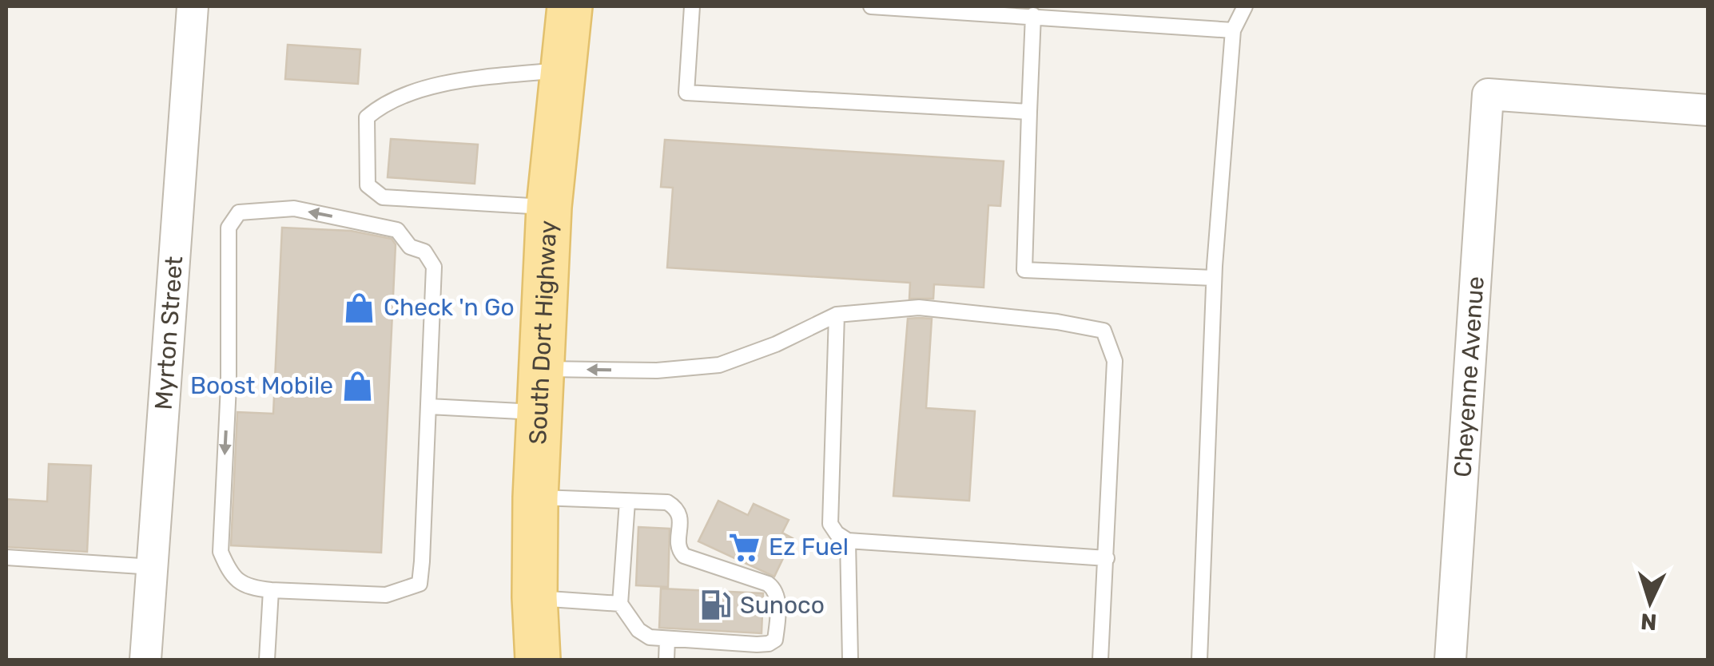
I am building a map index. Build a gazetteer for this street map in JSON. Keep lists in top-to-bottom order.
{
  "streets": {
    "main road": ["South Dort Highway"],
    "street": ["Myrton Street", "Cheyenne Avenue"]
  },
  "places": {
    "shop": ["Check 'n Go", "Boost Mobile"],
    "supermarket": ["Ez Fuel"],
    "fuel station": ["Sunoco"]
  },
  "north": "bottom"
}
